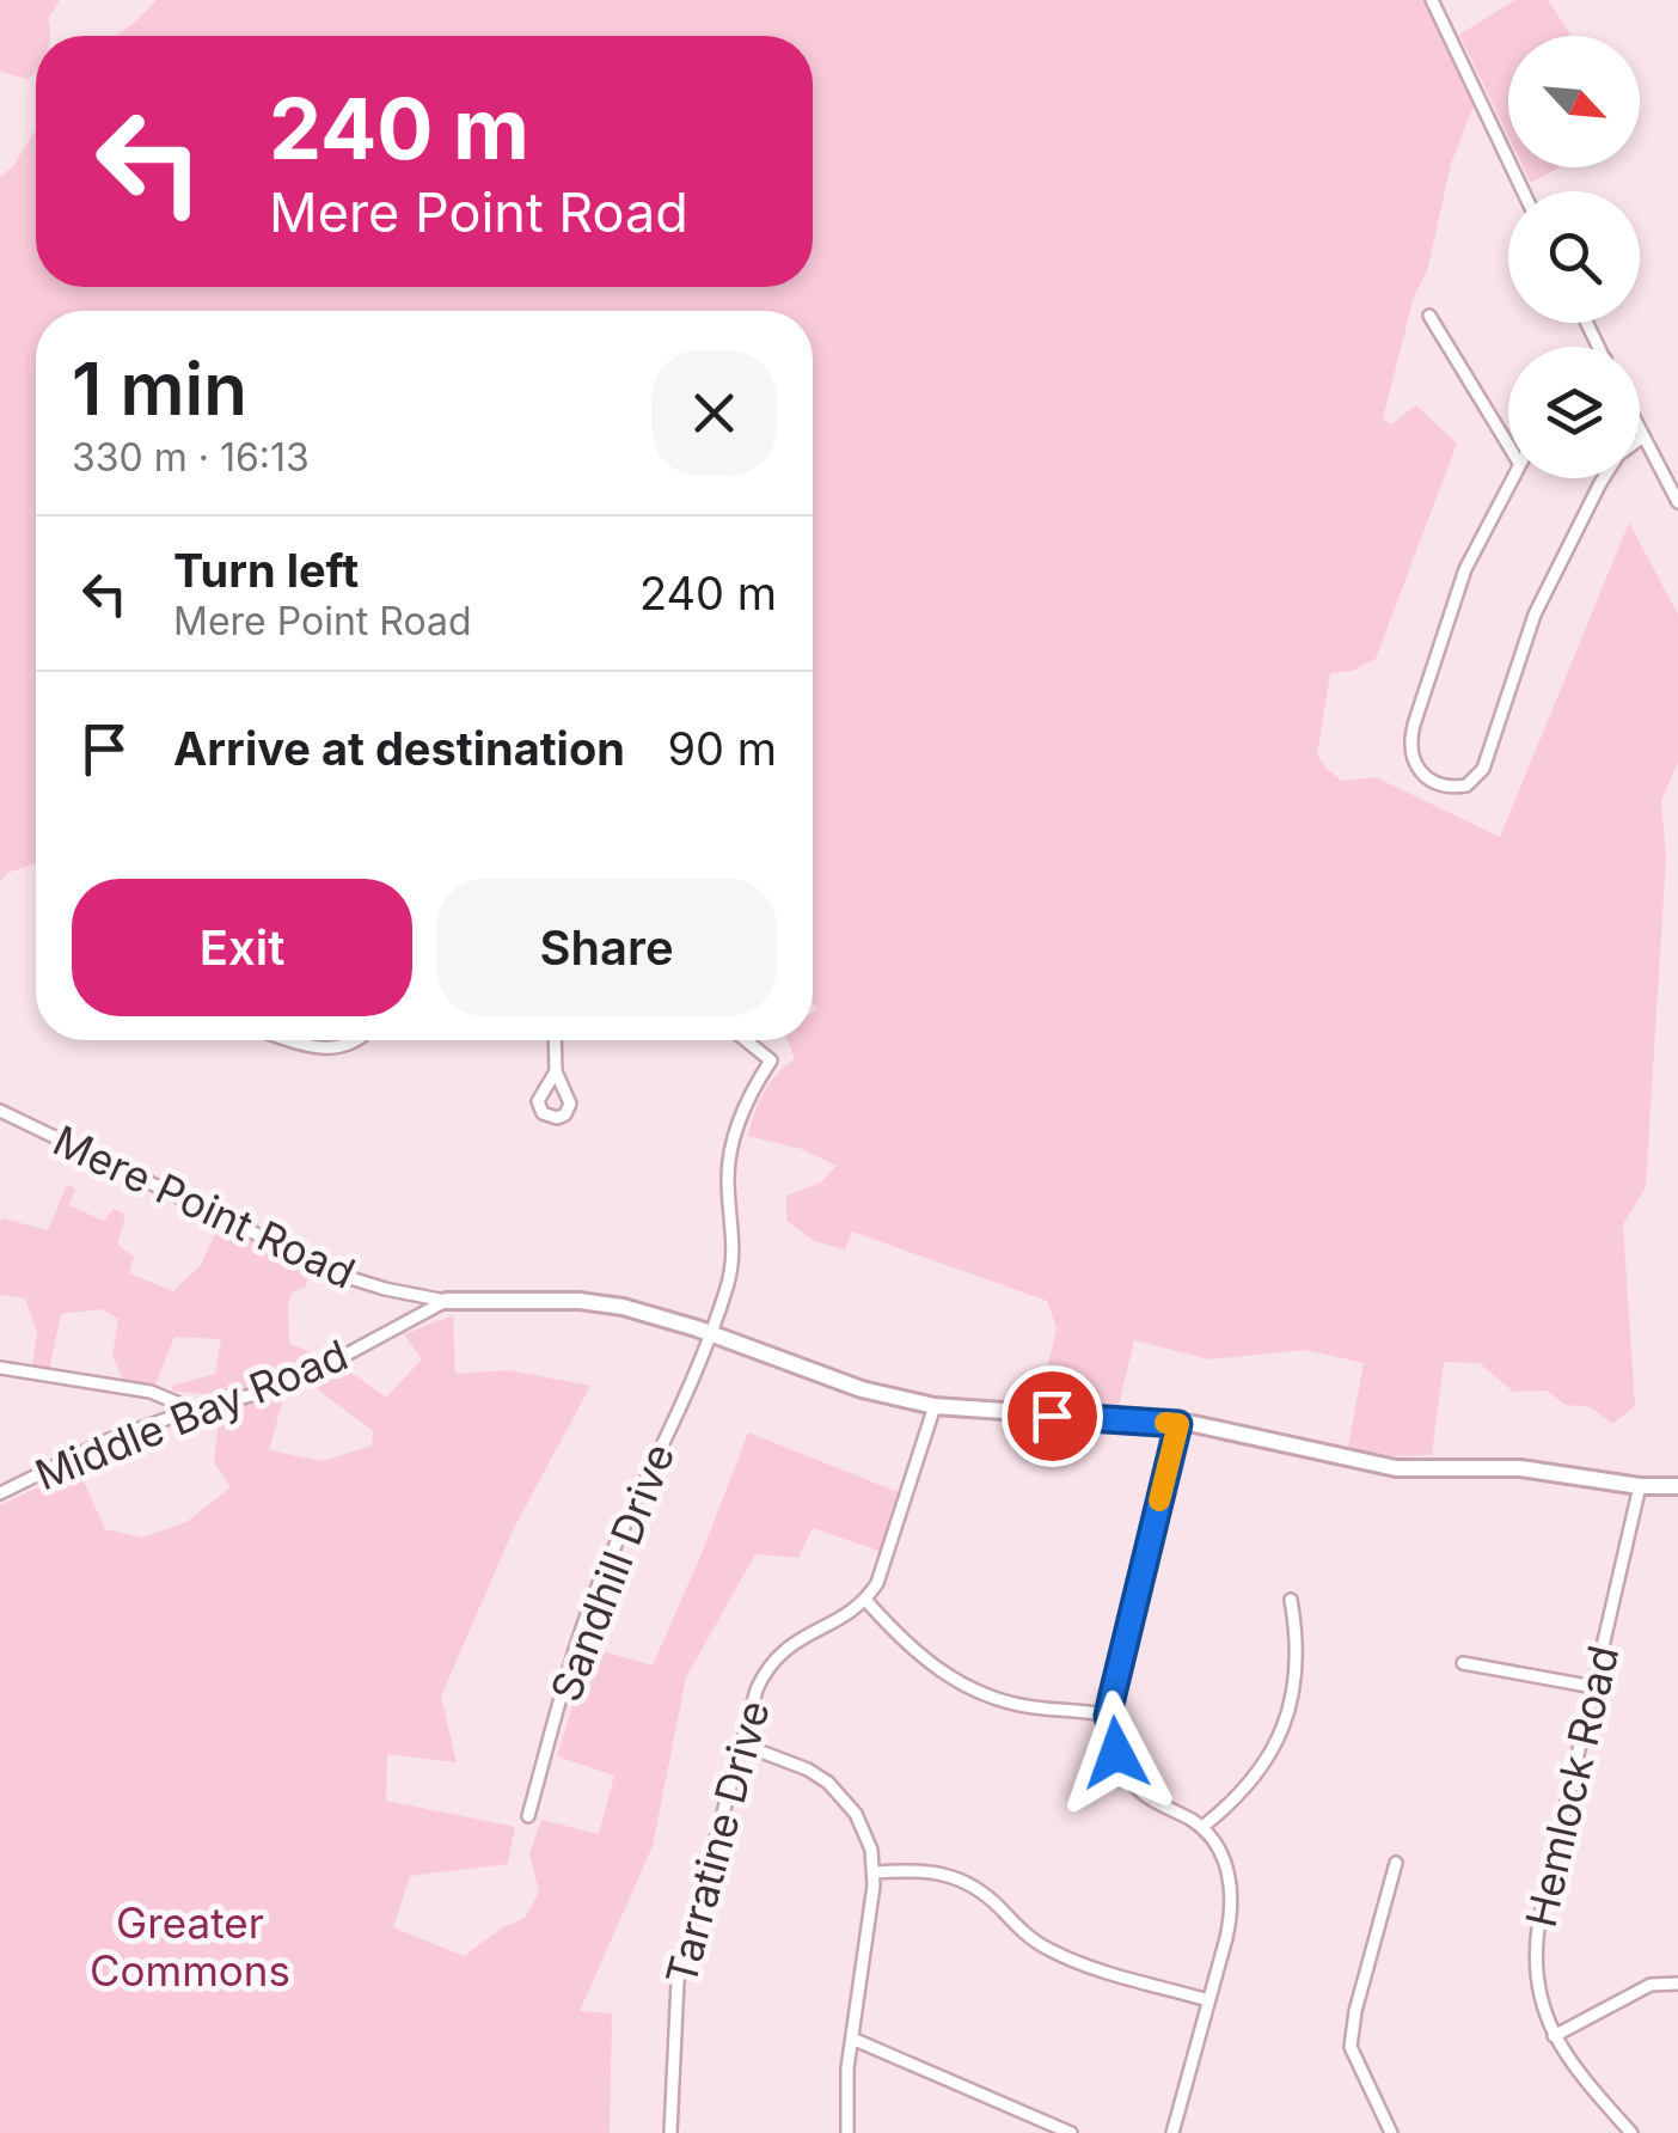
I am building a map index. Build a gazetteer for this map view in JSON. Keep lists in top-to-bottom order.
{
  "streets": {
    "street": [
      "Mere Point Road",
      "Middle Bay Road",
      "Sandhill Drive",
      "Hemlock Road",
      "Tarratine Drive"
    ]
  },
  "crossings": [
    ["Mere Point Road", "Middle Bay Road"],
    ["Mere Point Road", "Sandhill Drive"],
    ["Mere Point Road", "Hemlock Road"]
  ],
  "parks": ["Greater Commons"],
  "north": "bottom right",
  "page": {
    "turn": ["240 m", "Mere Point Road"],
    "heading": ["1 min", "330 m · 16:13"],
    "list": [
      {
        "name": "Turn left",
        "note": "Mere Point Road",
        "value": "240 m"
      },
      {
        "name": "Arrive at destination",
        "value": "90 m"
      }
    ],
    "buttons": ["Exit", "Share"]
  }
}
